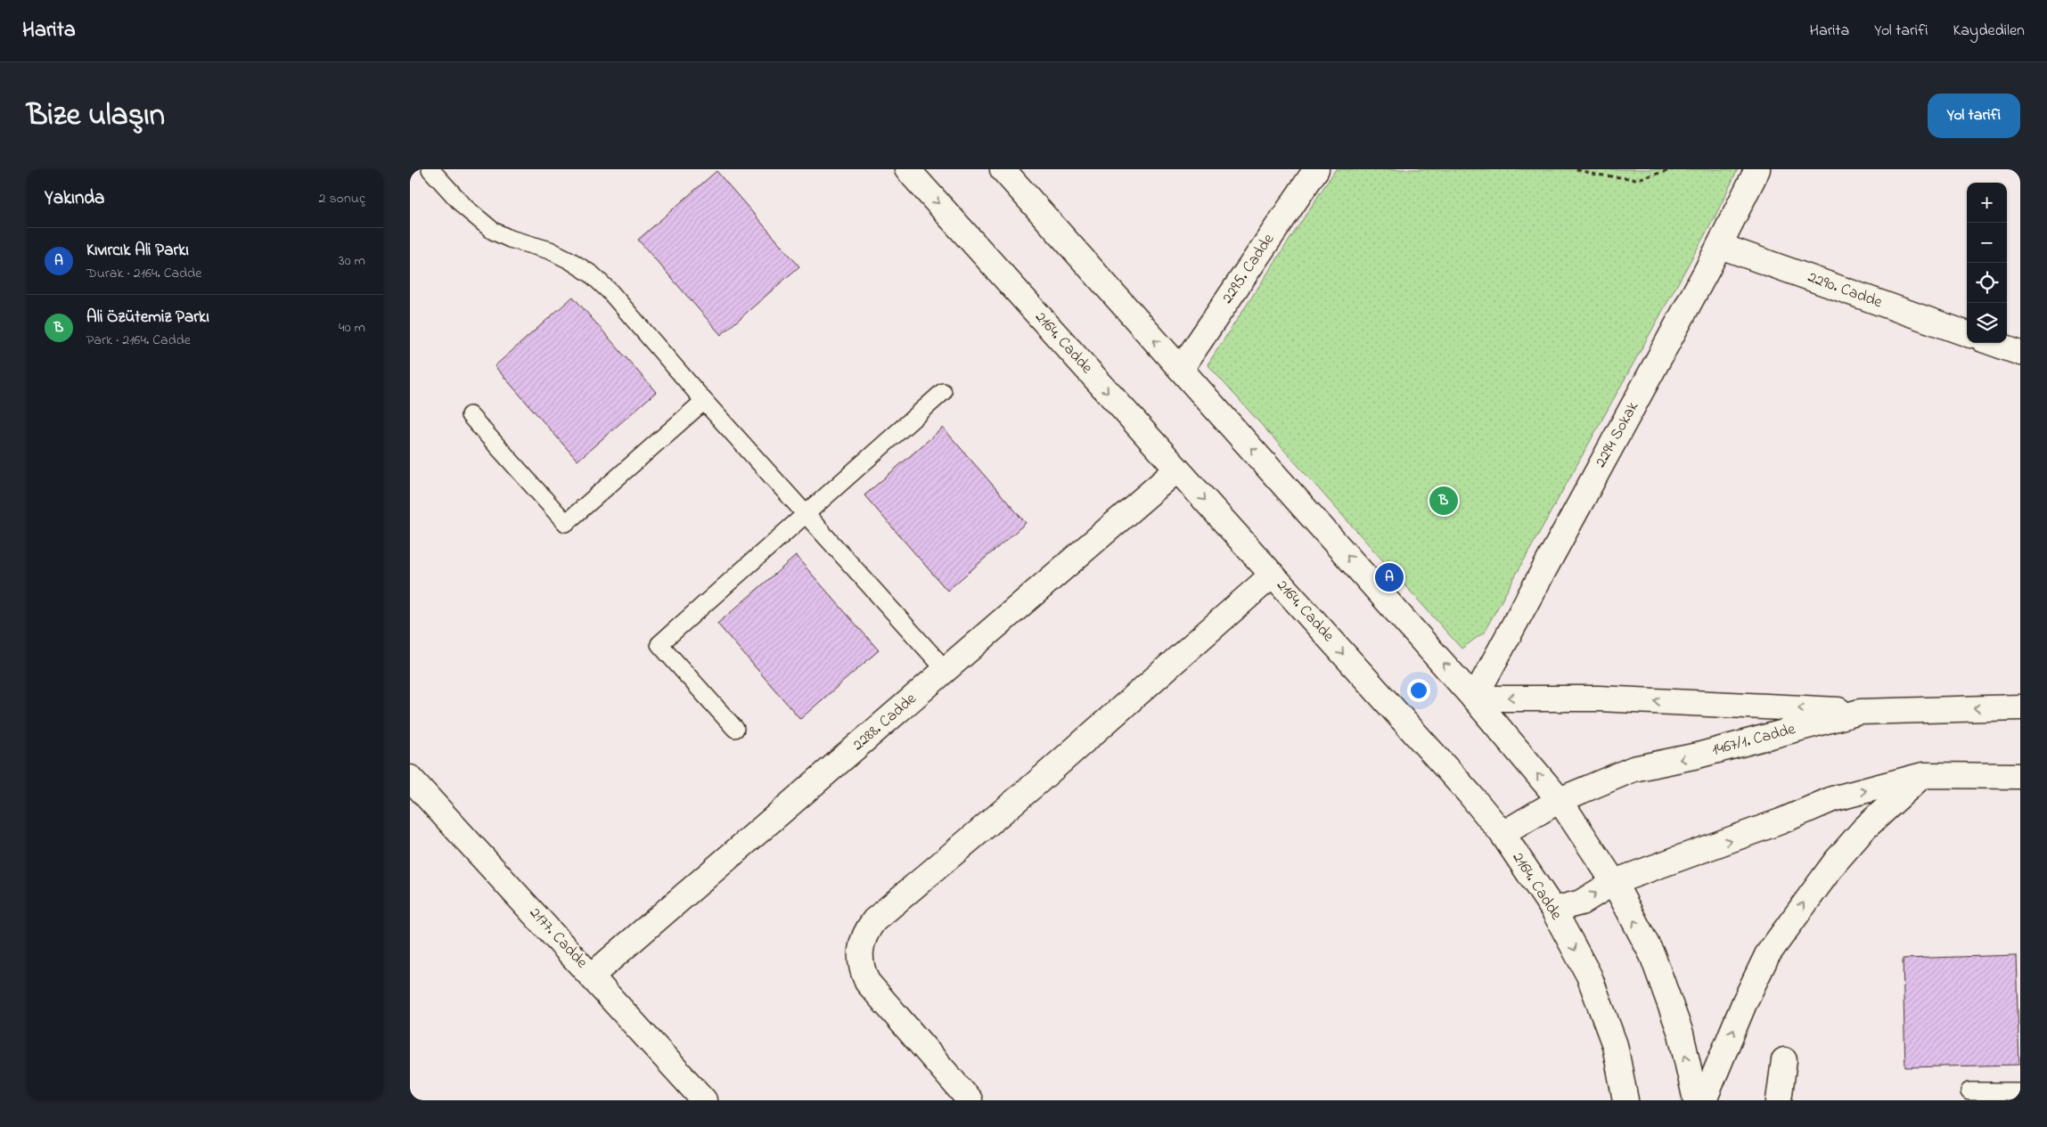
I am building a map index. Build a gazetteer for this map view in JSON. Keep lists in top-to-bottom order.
{
  "streets": {
    "street": [
      "2295. Cadde",
      "2290. Cadde",
      "2164. Cadde",
      "2294 Sokak",
      "2288. Cadde",
      "1467/1. Cadde",
      "2177. Cadde"
    ]
  },
  "crossings": [
    ["2290. Cadde", "2294 Sokak"],
    ["2164. Cadde", "2288. Cadde"],
    ["2164. Cadde", "1467/1. Cadde"],
    ["2288. Cadde", "2177. Cadde"]
  ],
  "page": {
    "header": "Harita",
    "nav": ["Harita", "Yol tarifi", "Kaydedilen"],
    "title": "Bize ulaşın",
    "buttons": "Yol tarifi",
    "heading": ["Yakında", "2 sonuç"],
    "map_buttons": ["+", "−"],
    "list": [
      {
        "mark": "A",
        "name": "Kıvırcık Ali Parkı",
        "note": "Durak · 2164. Cadde",
        "value": "30 m"
      },
      {
        "mark": "B",
        "name": "Ali Özütemiz Parkı",
        "note": "Park · 2164. Cadde",
        "value": "40 m"
      }
    ],
    "pins": ["B", "A"]
  }
}
